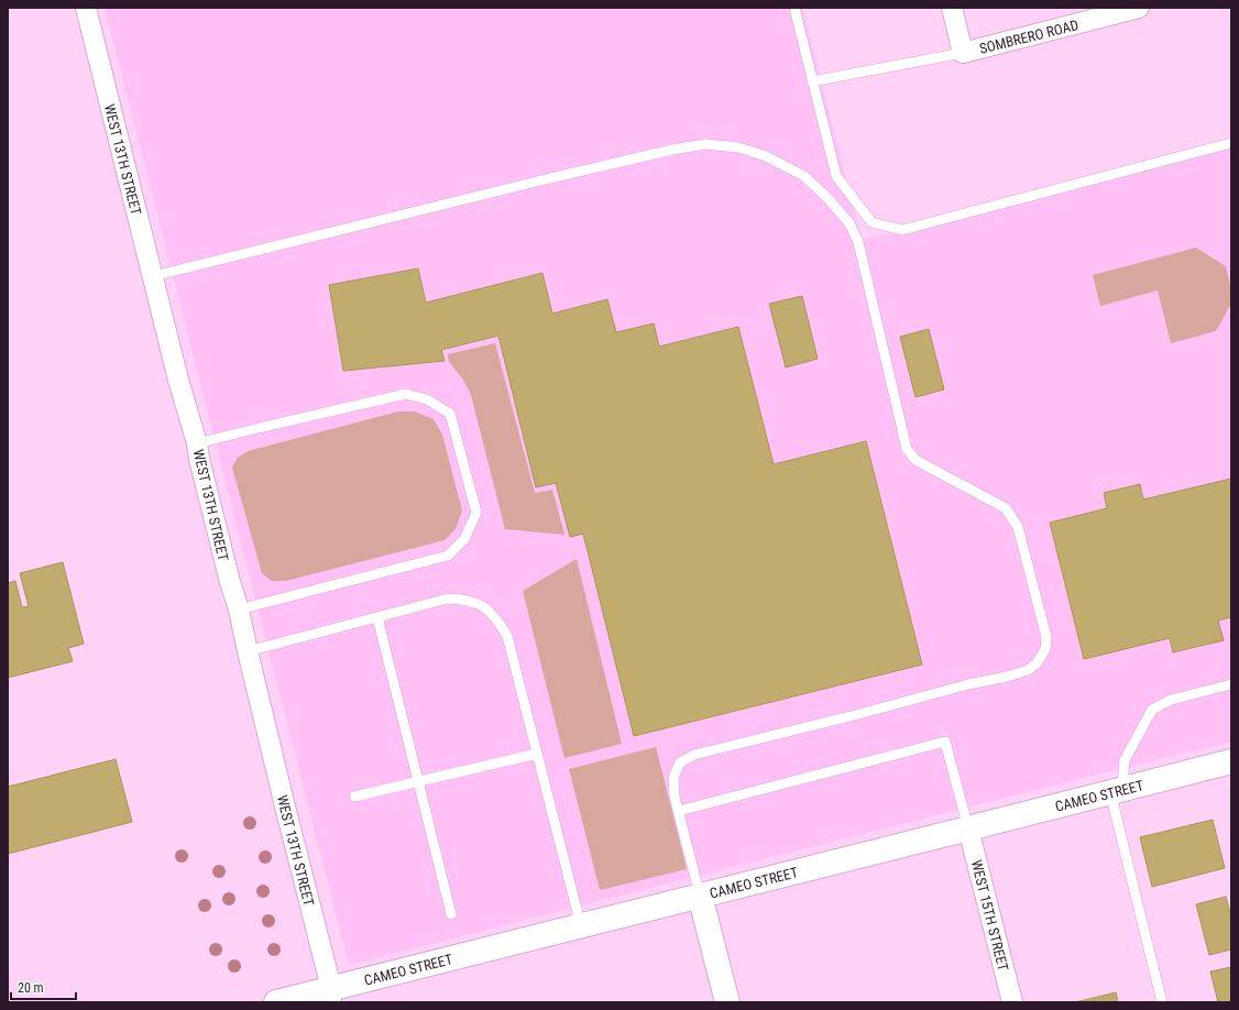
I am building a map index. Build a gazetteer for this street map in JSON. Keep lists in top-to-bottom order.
{
  "streets": {
    "street": [
      "SOMBRERO ROAD",
      "WEST 13TH STREET",
      "CAMEO STREET",
      "WEST 15TH STREET"
    ]
  },
  "crossings": [
    ["WEST 13TH STREET", "CAMEO STREET"],
    ["CAMEO STREET", "WEST 15TH STREET"]
  ],
  "scale_bar": "20 m"
}
